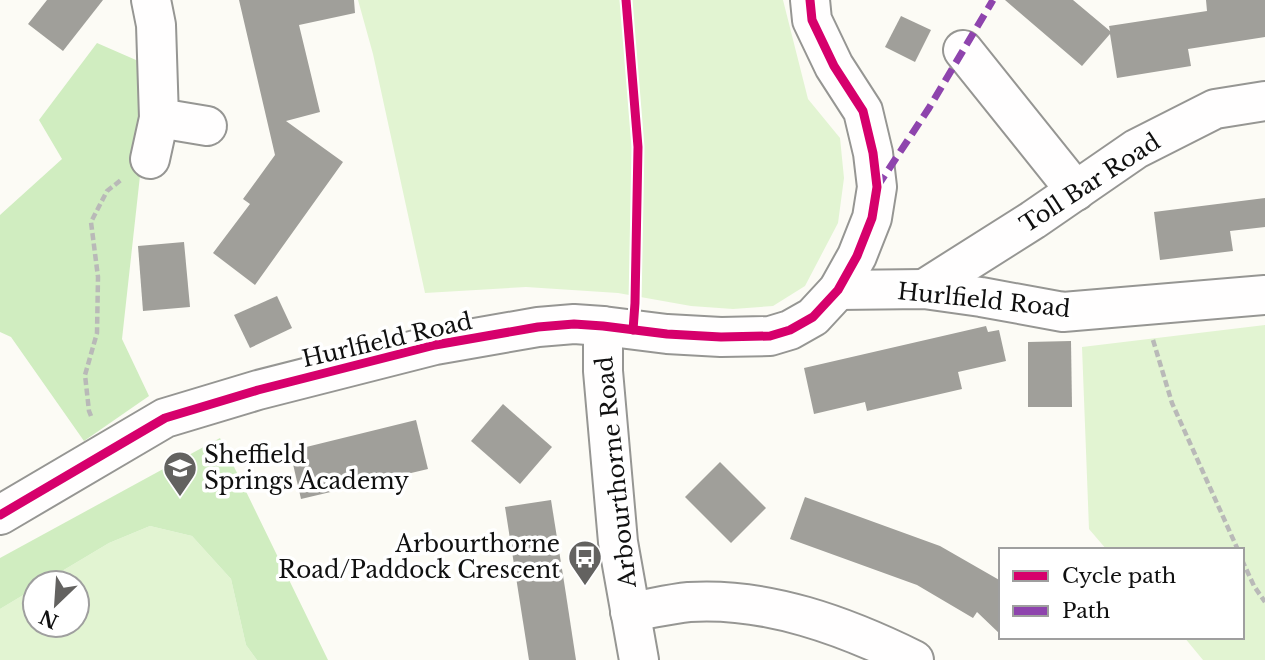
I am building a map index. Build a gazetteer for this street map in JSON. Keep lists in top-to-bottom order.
{
  "streets": {
    "street": ["Toll Bar Road", "Hurlfield Road", "Arbourthorne Road"]
  },
  "crossings": [
    ["Toll Bar Road", "Hurlfield Road"],
    ["Hurlfield Road", "Arbourthorne Road"]
  ],
  "places": {
    "school or university": ["Sheffield Springs Academy"],
    "bus stop": ["Arbourthorne Road/Paddock Crescent"]
  },
  "legend": ["Cycle path", "Path"],
  "north": "bottom left"
}
